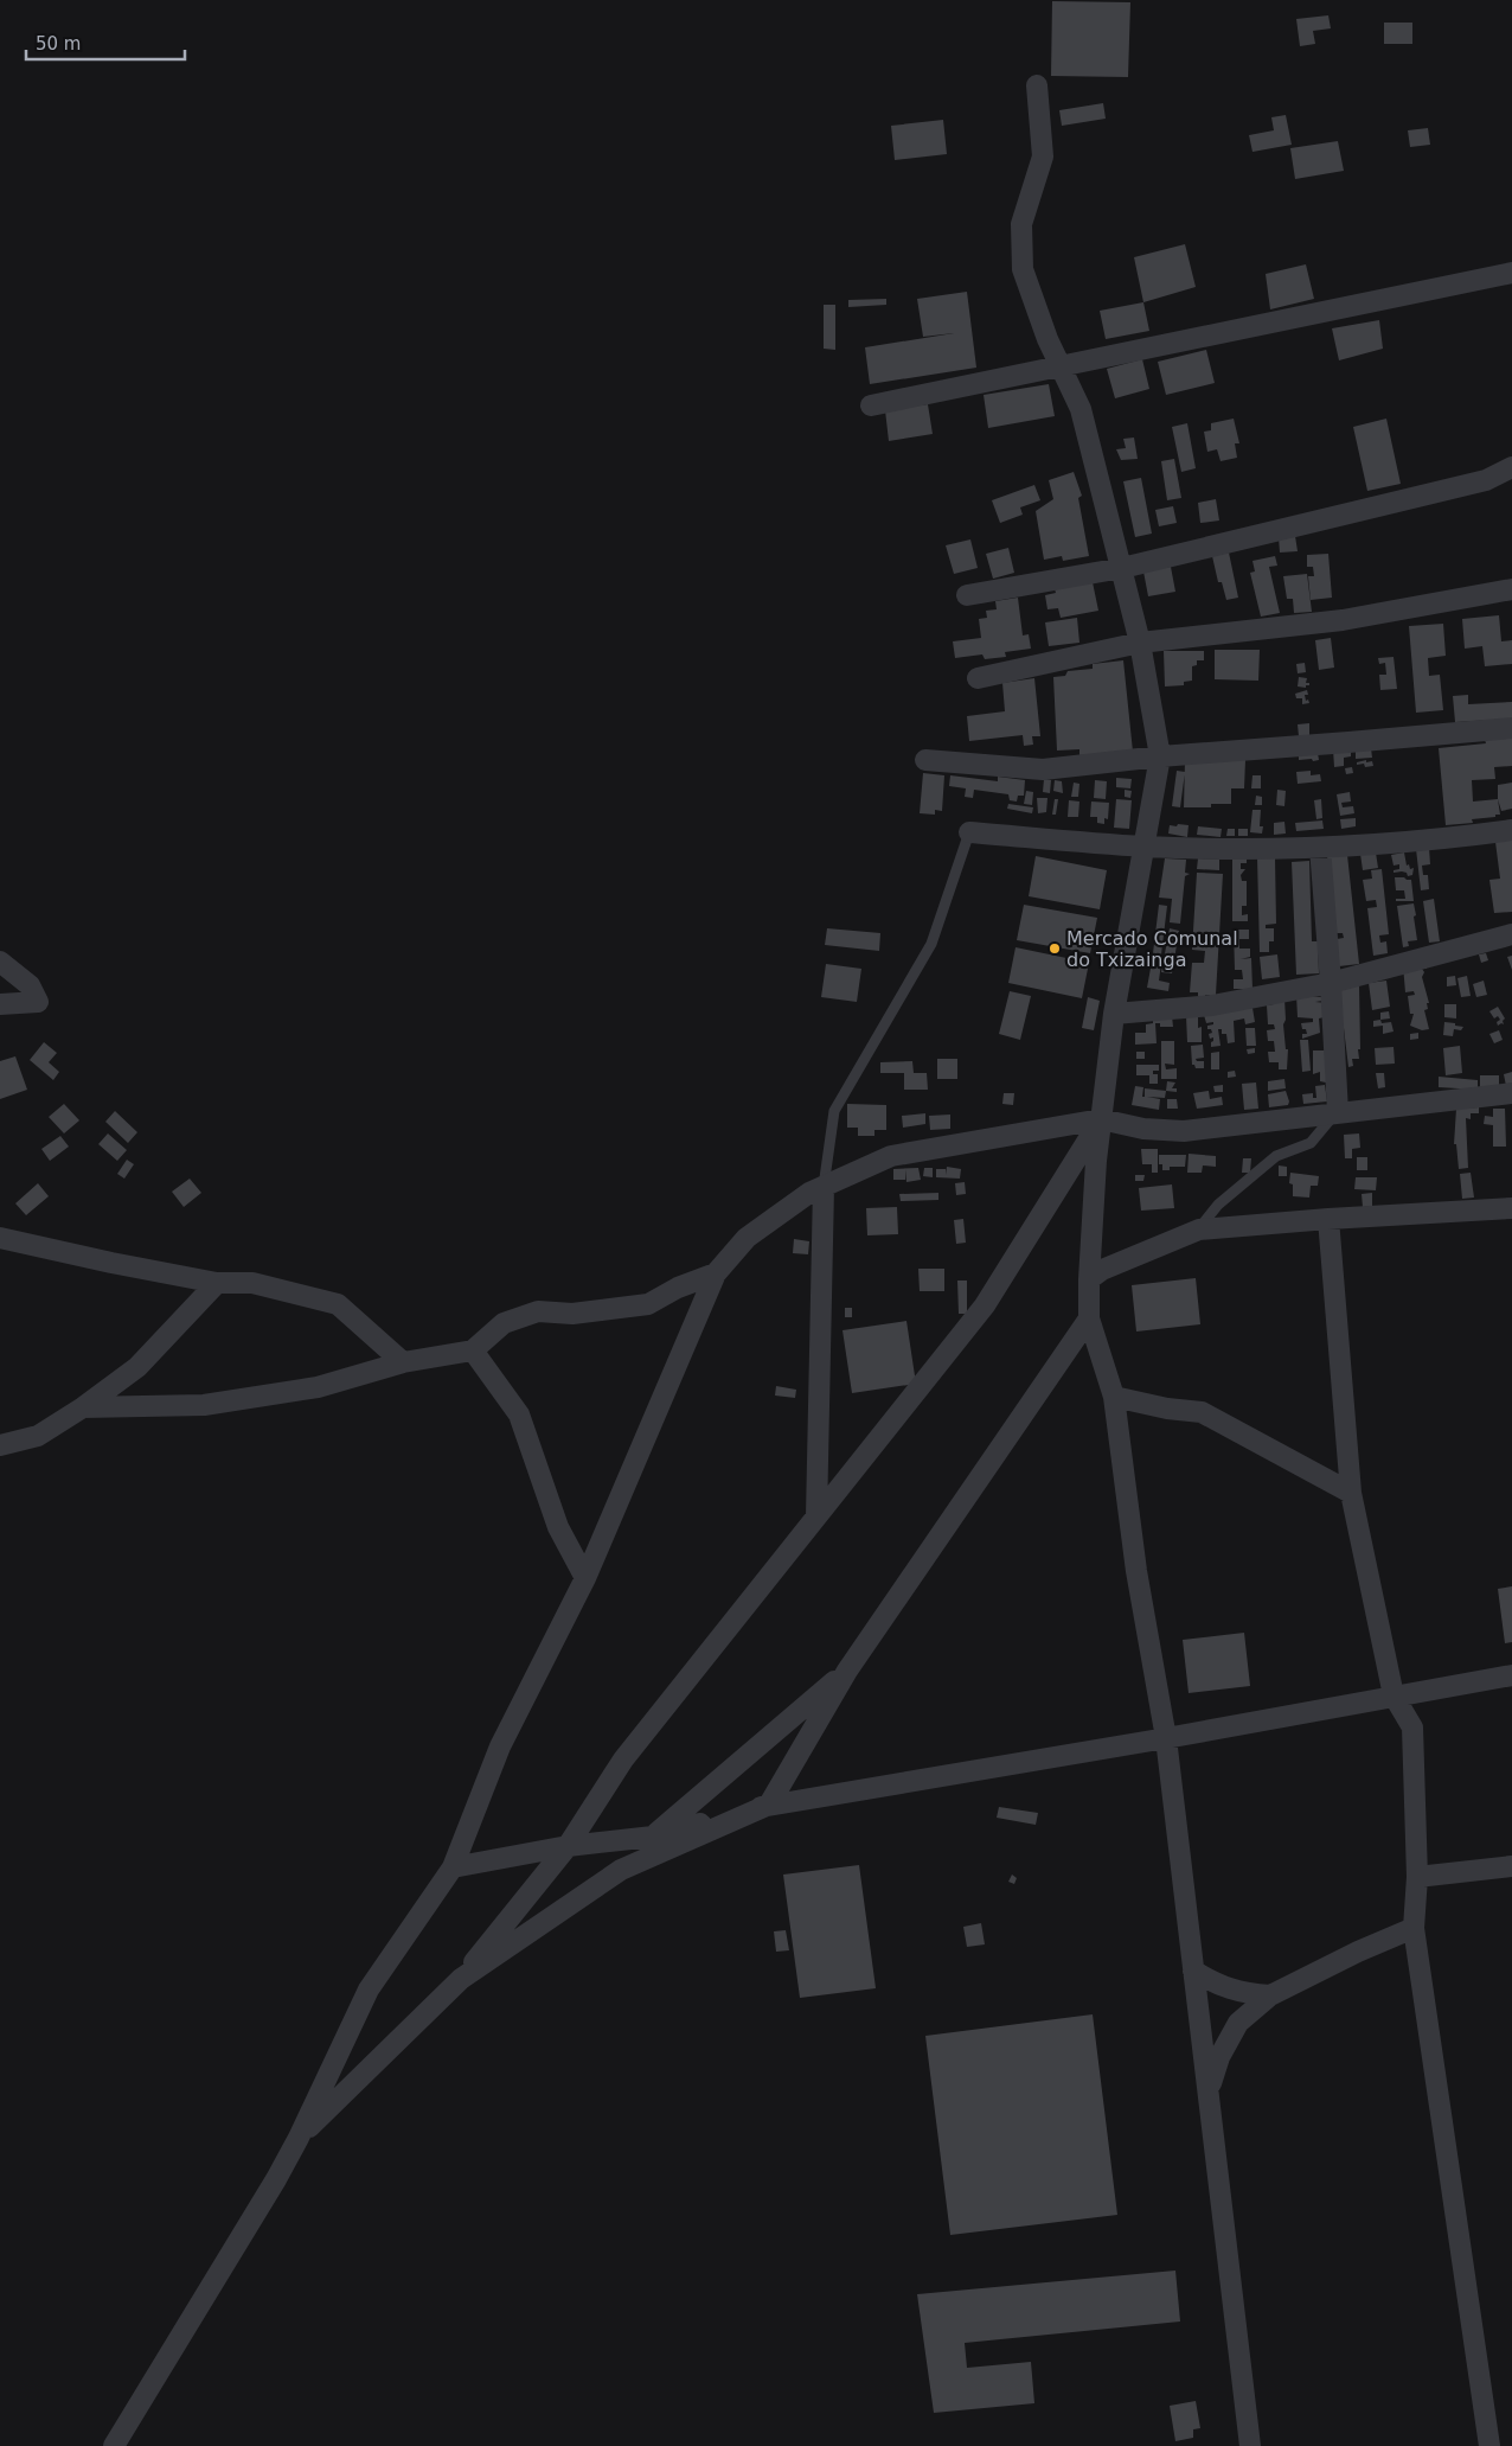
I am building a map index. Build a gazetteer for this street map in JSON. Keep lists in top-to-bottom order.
{
  "places": ["Mercado Comunal do Txizainga"],
  "scale_bar": "50 m"
}
